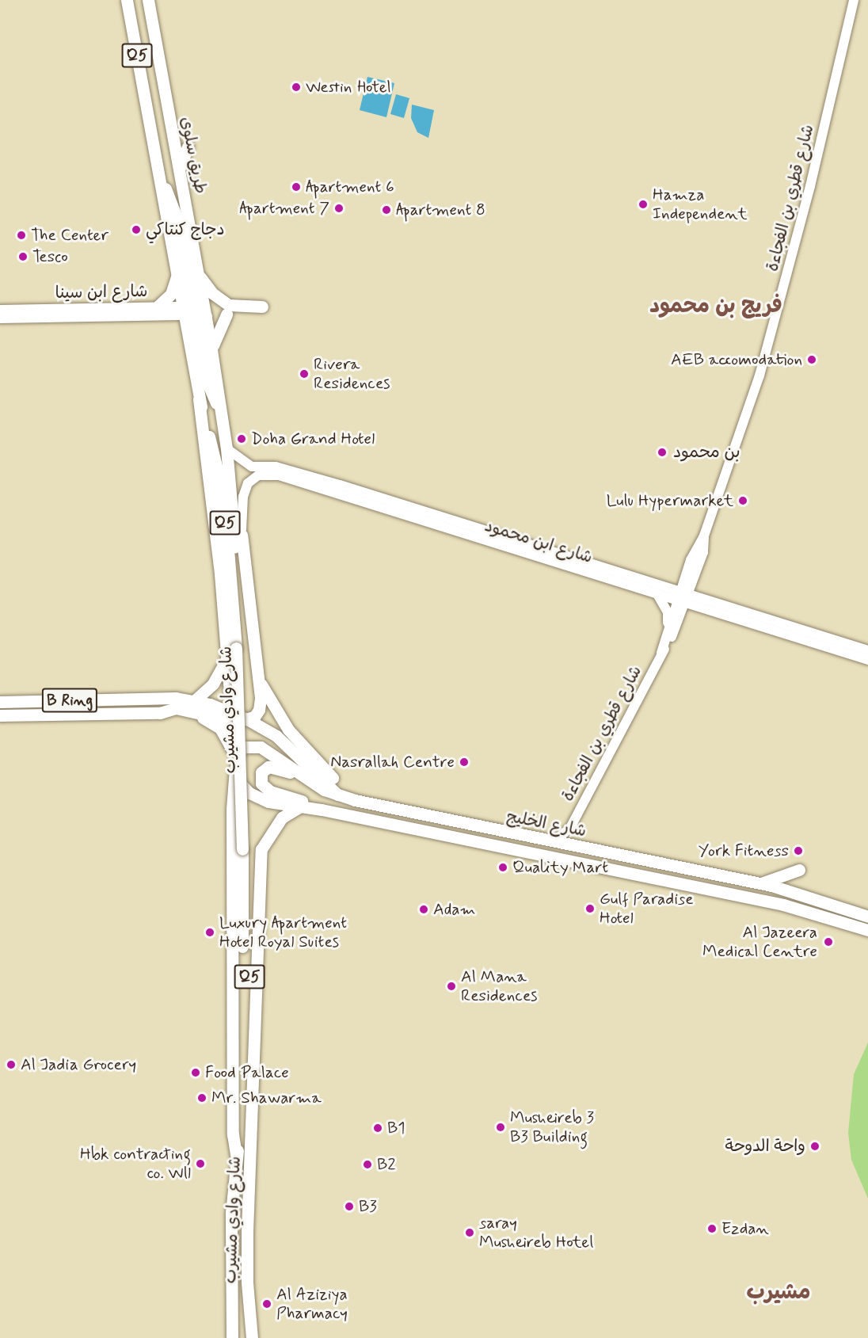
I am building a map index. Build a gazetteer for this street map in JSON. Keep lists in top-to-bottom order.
{
  "streets": {
    "main road": [
      "Q5",
      "طريق سلوى",
      "B Ring",
      "شارع وادي مشيرب",
      "شارع الخليج"
    ],
    "street": ["شارع قطري بن الفجاءة", "شارع ابن سينا", "شارع ابن محمود"]
  },
  "crossings": [
    ["Q5", "طريق سلوى"],
    ["Q5", "شارع ابن سينا"],
    ["Q5", "شارع وادي مشيرب"],
    ["طريق سلوى", "شارع ابن سينا"],
    ["طريق سلوى", "شارع وادي مشيرب"],
    ["شارع قطري بن الفجاءة", "شارع ابن محمود"],
    ["شارع قطري بن الفجاءة", "شارع الخليج"],
    ["شارع ابن سينا", "شارع وادي مشيرب"],
    ["شارع ابن محمود", "شارع وادي مشيرب"],
    ["B Ring", "شارع وادي مشيرب"],
    ["B Ring", "شارع الخليج"],
    ["شارع وادي مشيرب", "شارع الخليج"]
  ],
  "districts": ["فريج بن محمود", "مشيرب"],
  "places": [
    "Westin Hotel",
    "Apartment 6",
    "Hamza Independent",
    "Apartment 7",
    "Apartment 8",
    "دجاج كنتاكي",
    "The Center",
    "Tesco",
    "AEB accomodation",
    "Rivera Residences",
    "Doha Grand Hotel",
    "بن محمود",
    "Lulu Hypermarket",
    "Nasrallah Centre",
    "York Fitness",
    "Quality Mart",
    "Gulf Paradise Hotel",
    "Adam",
    "Luxury Apartment Hotel Royal Suites",
    "Al Jazeera Medical Centre",
    "Al Mana Residences",
    "Al Jadia Grocery",
    "Food Palace",
    "Mr. Shawarma",
    "Musheireb 3 B3 Building",
    "B1",
    "واحة الدوحة",
    "Hbk contracting co. Wll",
    "B2",
    "B3",
    "Ezdan",
    "saray Musheireb Hotel",
    "Al Aziziya Pharmacy"
  ]
}
